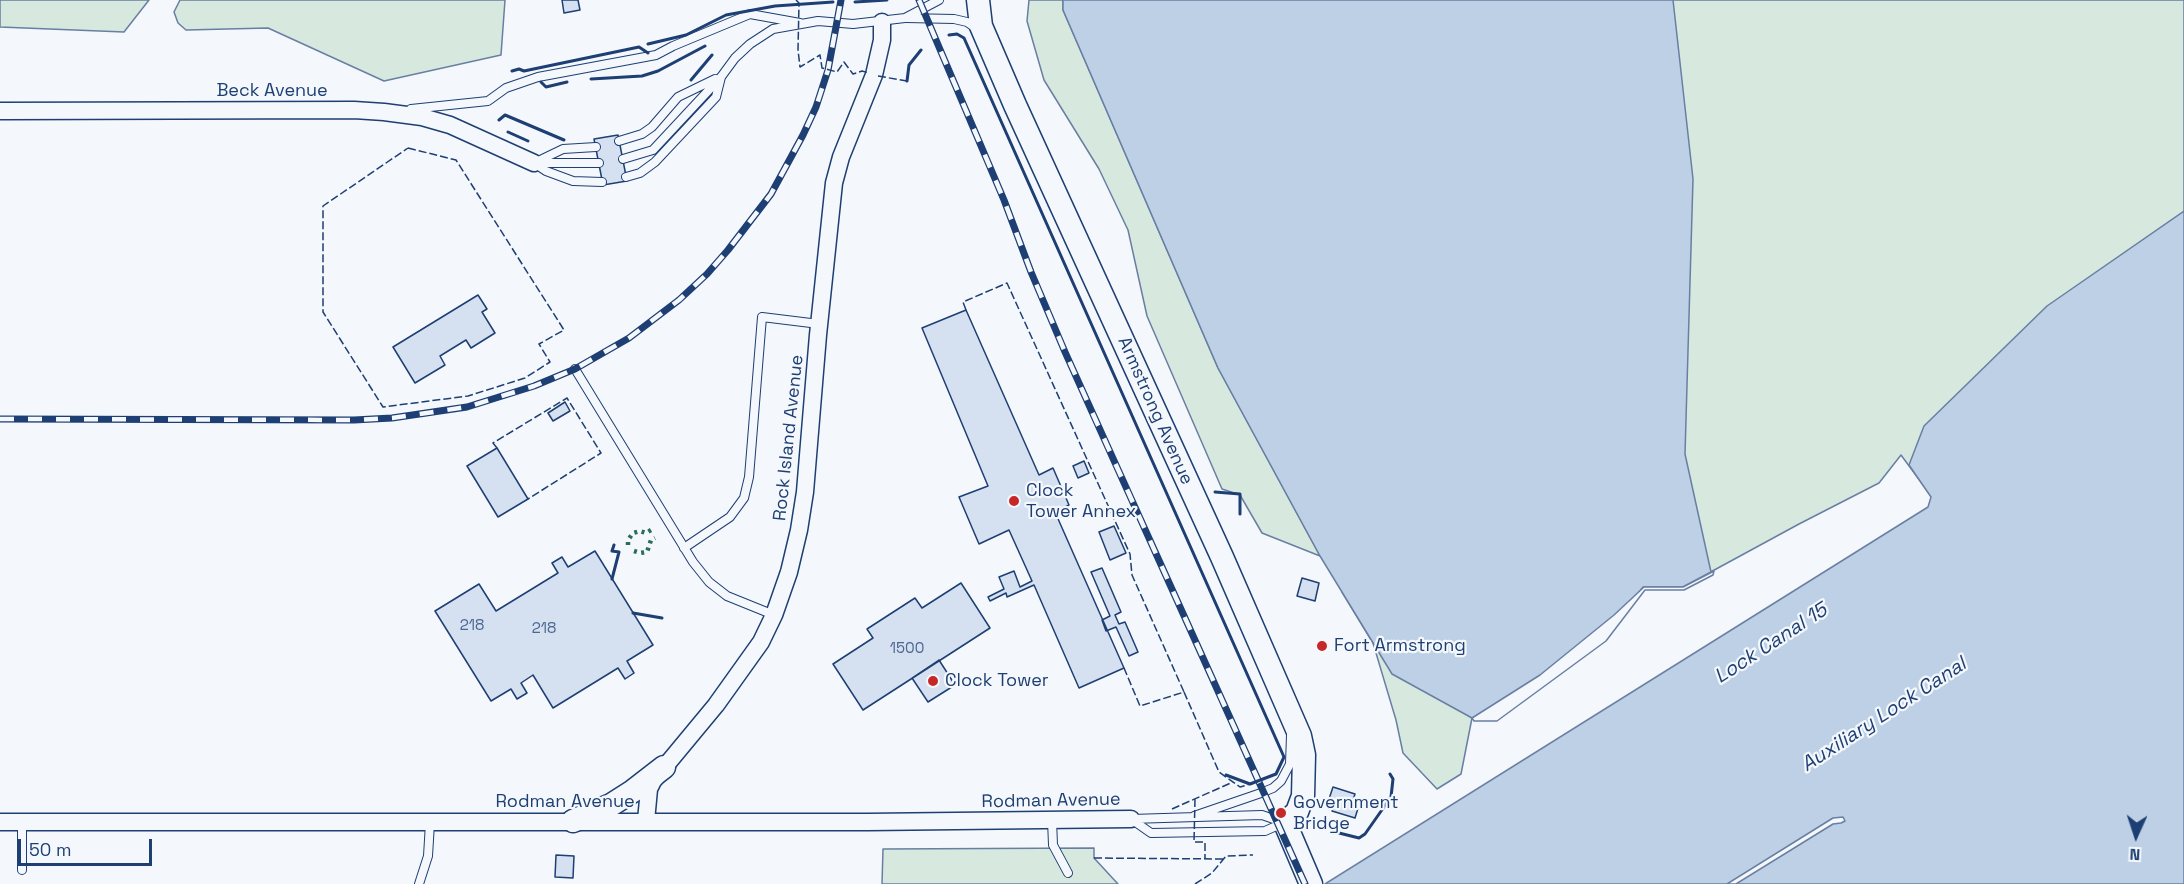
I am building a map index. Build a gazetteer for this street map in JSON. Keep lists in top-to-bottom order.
{
  "streets": {
    "street": [
      "Beck Avenue",
      "Armstrong Avenue",
      "Rock Island Avenue",
      "Rodman Avenue"
    ]
  },
  "crossings": [
    ["Armstrong Avenue", "Rodman Avenue"],
    ["Rock Island Avenue", "Rodman Avenue"]
  ],
  "water": ["Lock Canal 15", "Auxiliary Lock Canal"],
  "places": [
    "Clock Tower Annex",
    "Fort Armstrong",
    "Clock Tower",
    "Government Bridge"
  ],
  "house_numbers": ["218", "218", "1500"],
  "scale_bar": "50 m",
  "north": "bottom"
}
